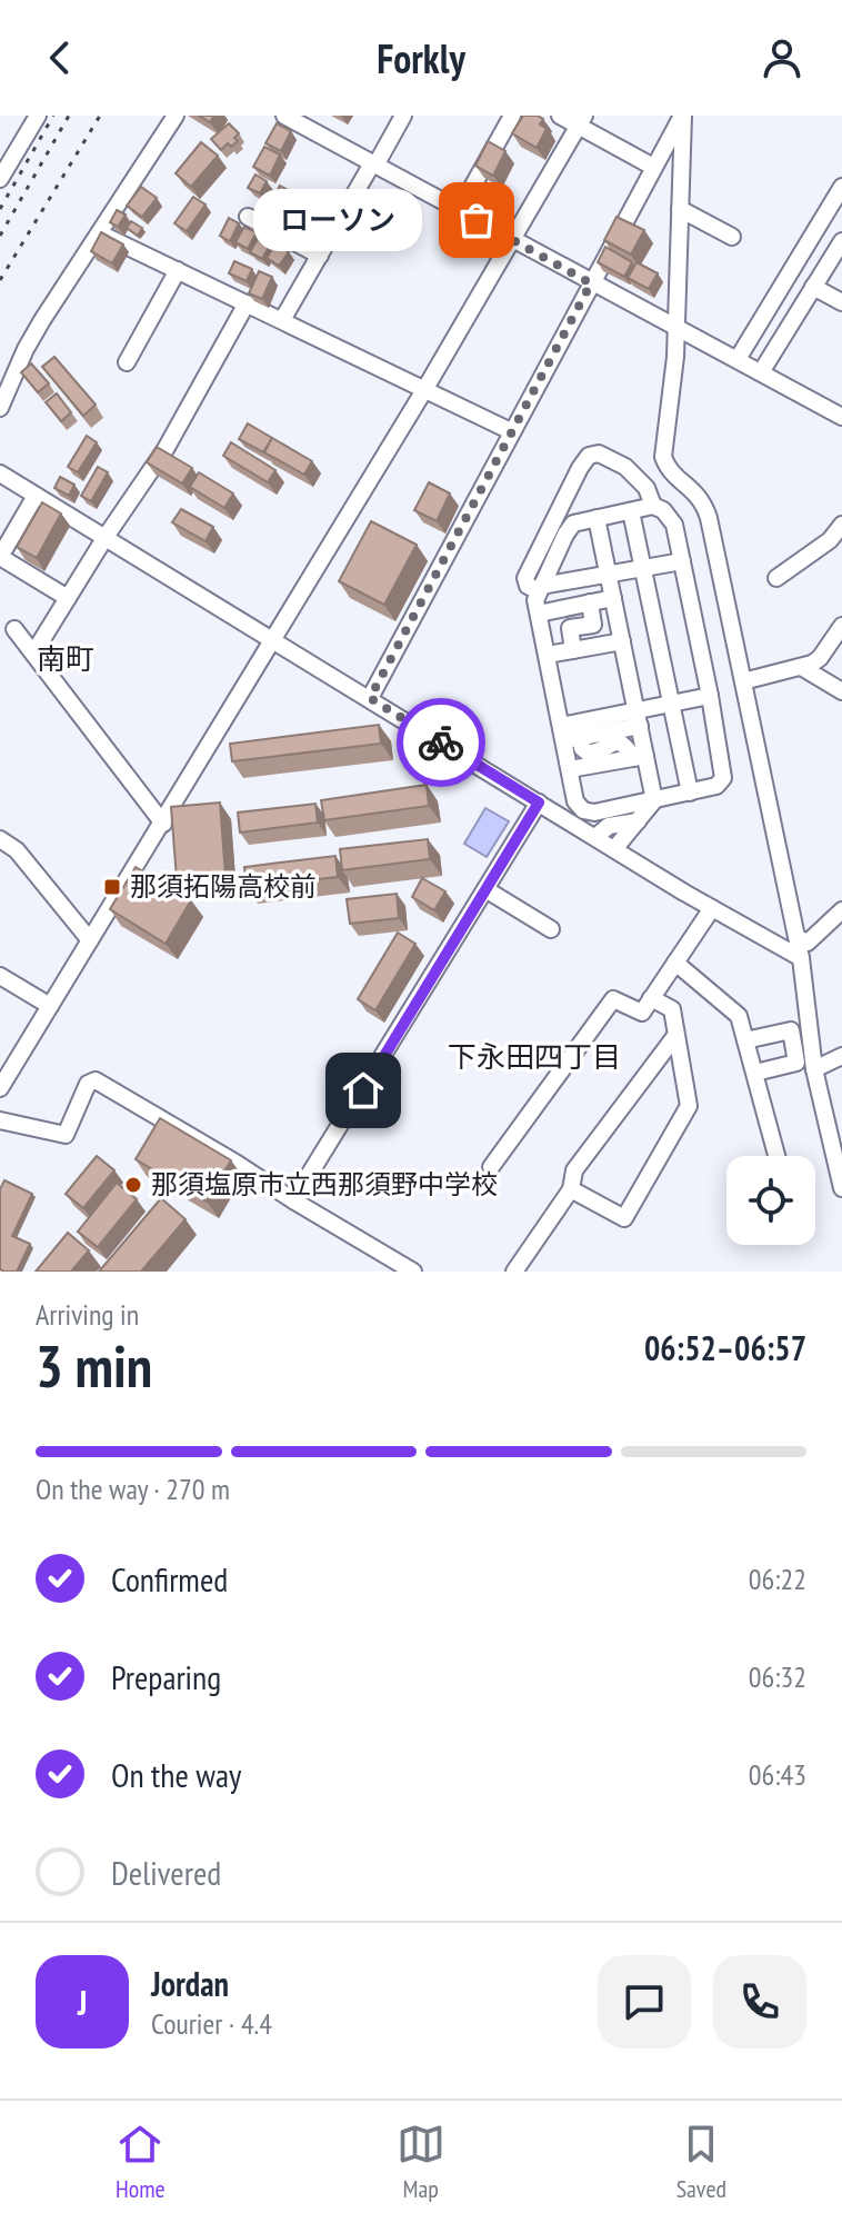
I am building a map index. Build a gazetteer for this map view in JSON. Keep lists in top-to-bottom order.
{
  "districts": ["南町", "下永田四丁目"],
  "places": {
    "other": ["ローソン", "那須塩原市立西那須野中学校"],
    "transit": ["那須拓陽高校前"]
  },
  "page": {
    "header": "Forkly",
    "bubble": "ローソン",
    "heading": ["3 min", "Arriving in", "06:52–06:57"],
    "panel": ["Jordan", "Courier · 4.4"],
    "bar": "On the way · 270 m",
    "list": [
      ["Confirmed", "06:22"],
      ["Preparing", "06:32"],
      ["On the way", "06:43"],
      "Delivered"
    ],
    "round": "J",
    "tabs": ["Home", "Map", "Saved"]
  }
}
